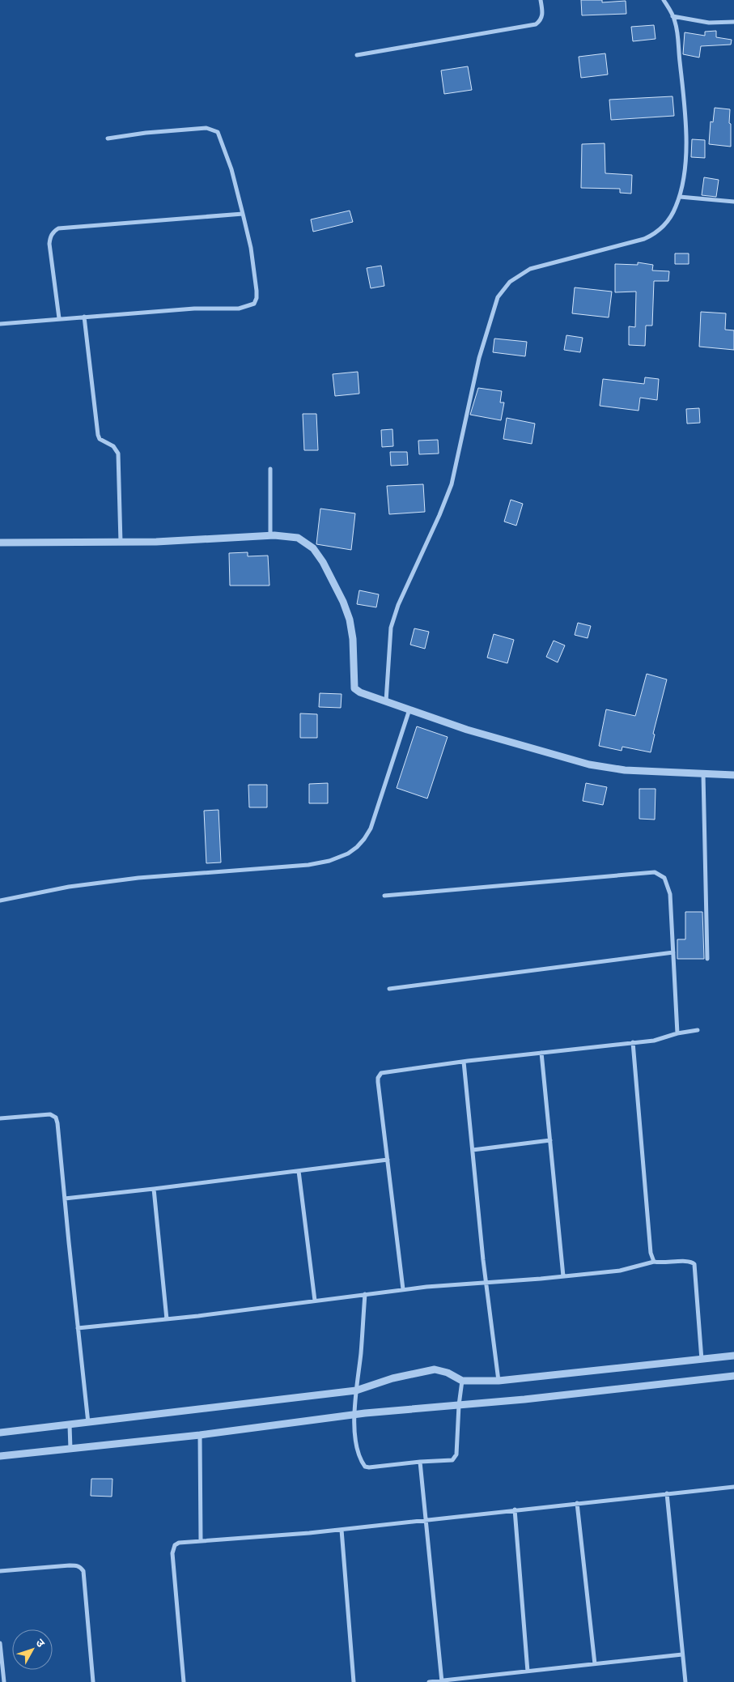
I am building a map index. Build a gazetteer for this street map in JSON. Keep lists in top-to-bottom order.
{
  "north": "top right"
}
